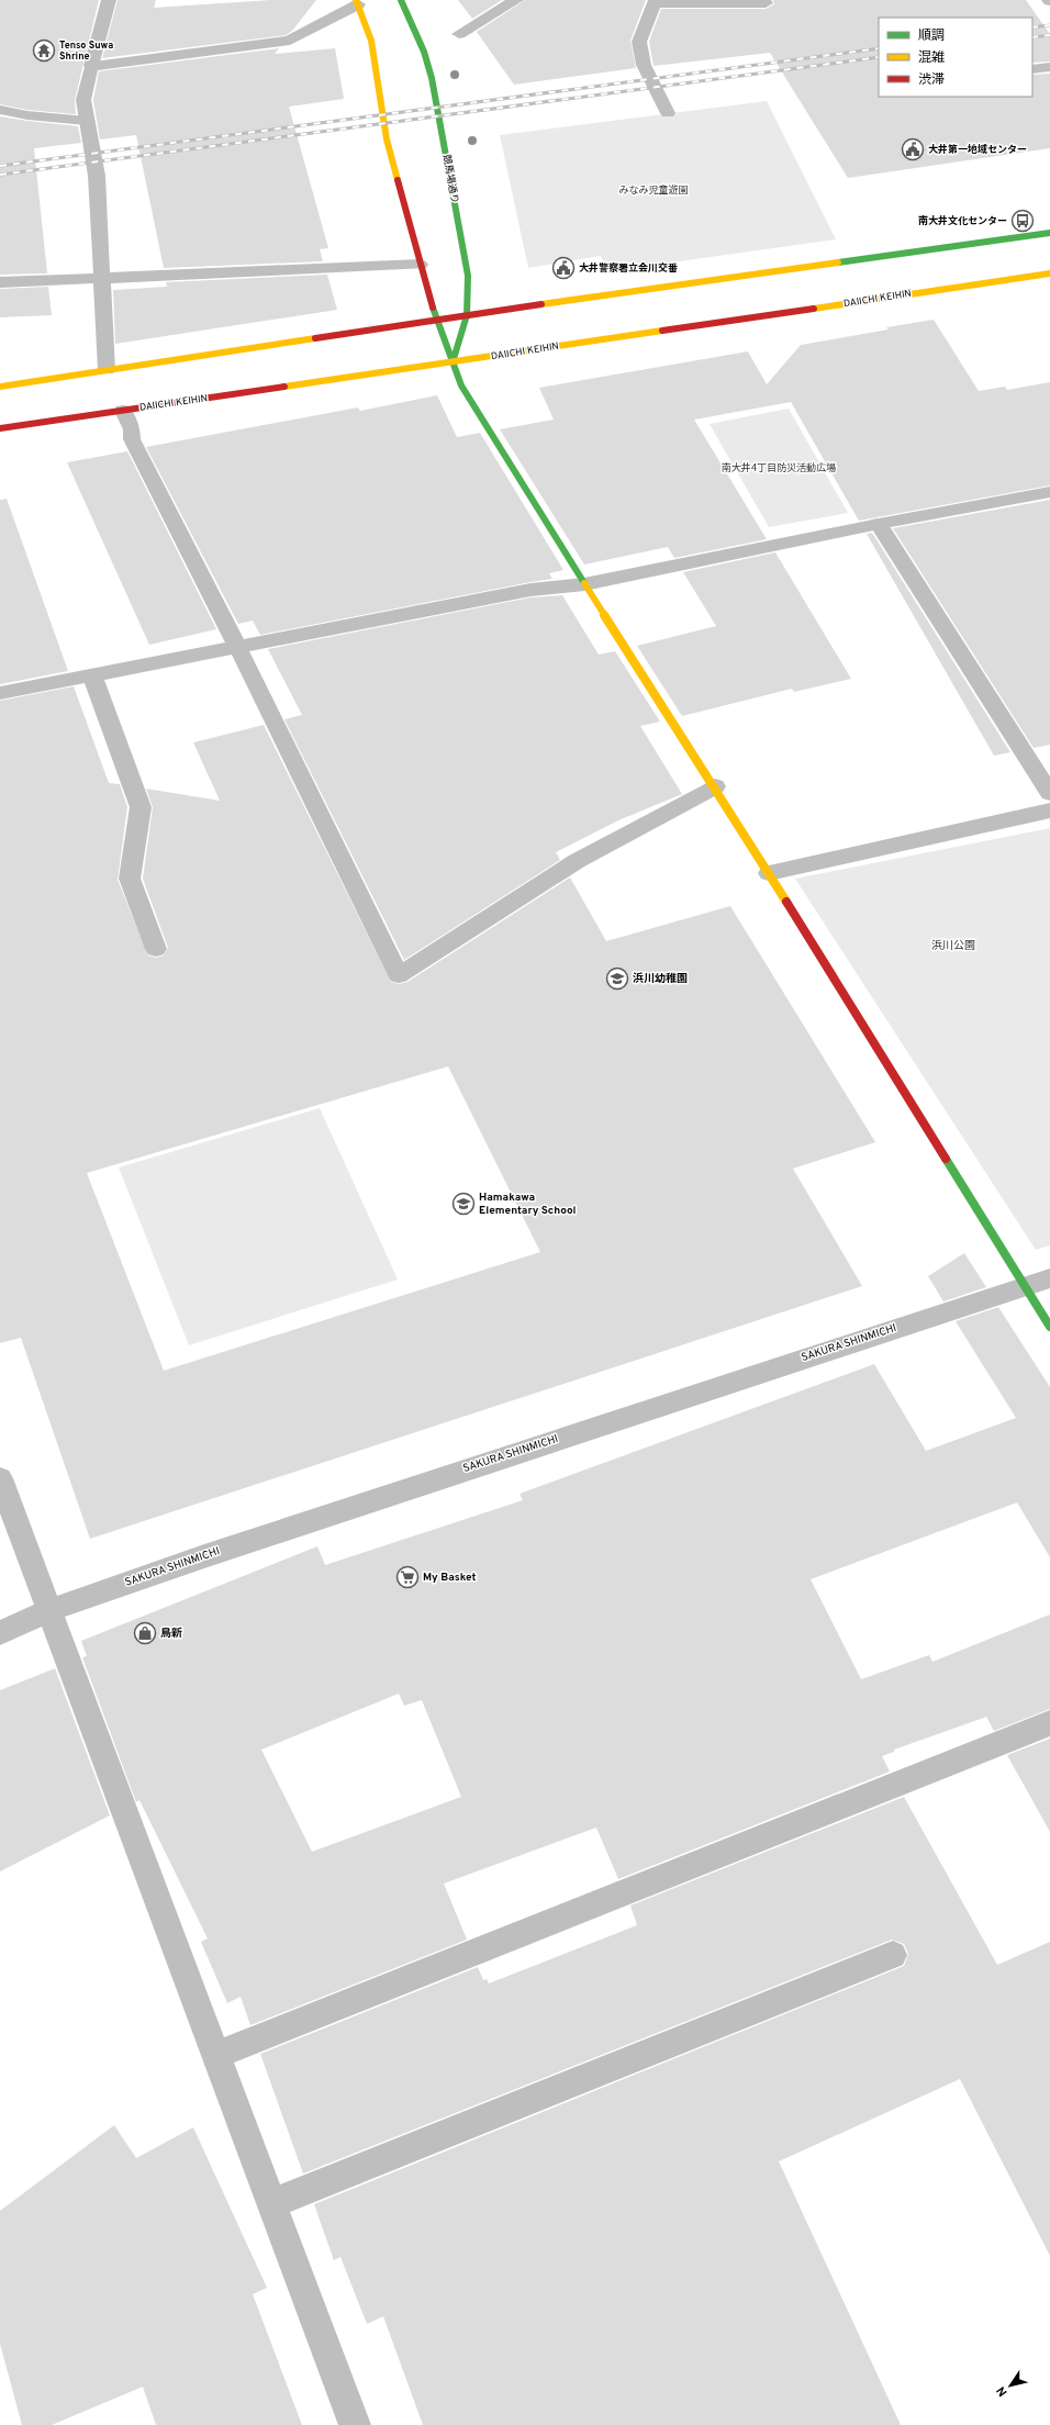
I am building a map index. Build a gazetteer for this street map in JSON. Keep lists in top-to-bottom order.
{
  "streets": {
    "main road": ["競馬場通り", "DAIICHI KEIHIN"],
    "street": ["SAKURA SHINMICHI"]
  },
  "crossings": [
    ["競馬場通り", "DAIICHI KEIHIN"]
  ],
  "parks": ["みなみ児童遊園", "南大井4丁目防災活動広場", "浜川公園"],
  "places": {
    "temple": ["Tenso Suwa Shrine"],
    "public building": ["大井第一地域センター", "大井警察署立会川交番"],
    "bus stop": ["南大井文化センター"],
    "school or university": ["浜川幼稚園", "Hamakawa Elementary School"],
    "supermarket": ["My Basket"],
    "shop": ["鳥新"]
  },
  "legend": ["順調", "混雑", "渋滞"],
  "north": "bottom left"
}
